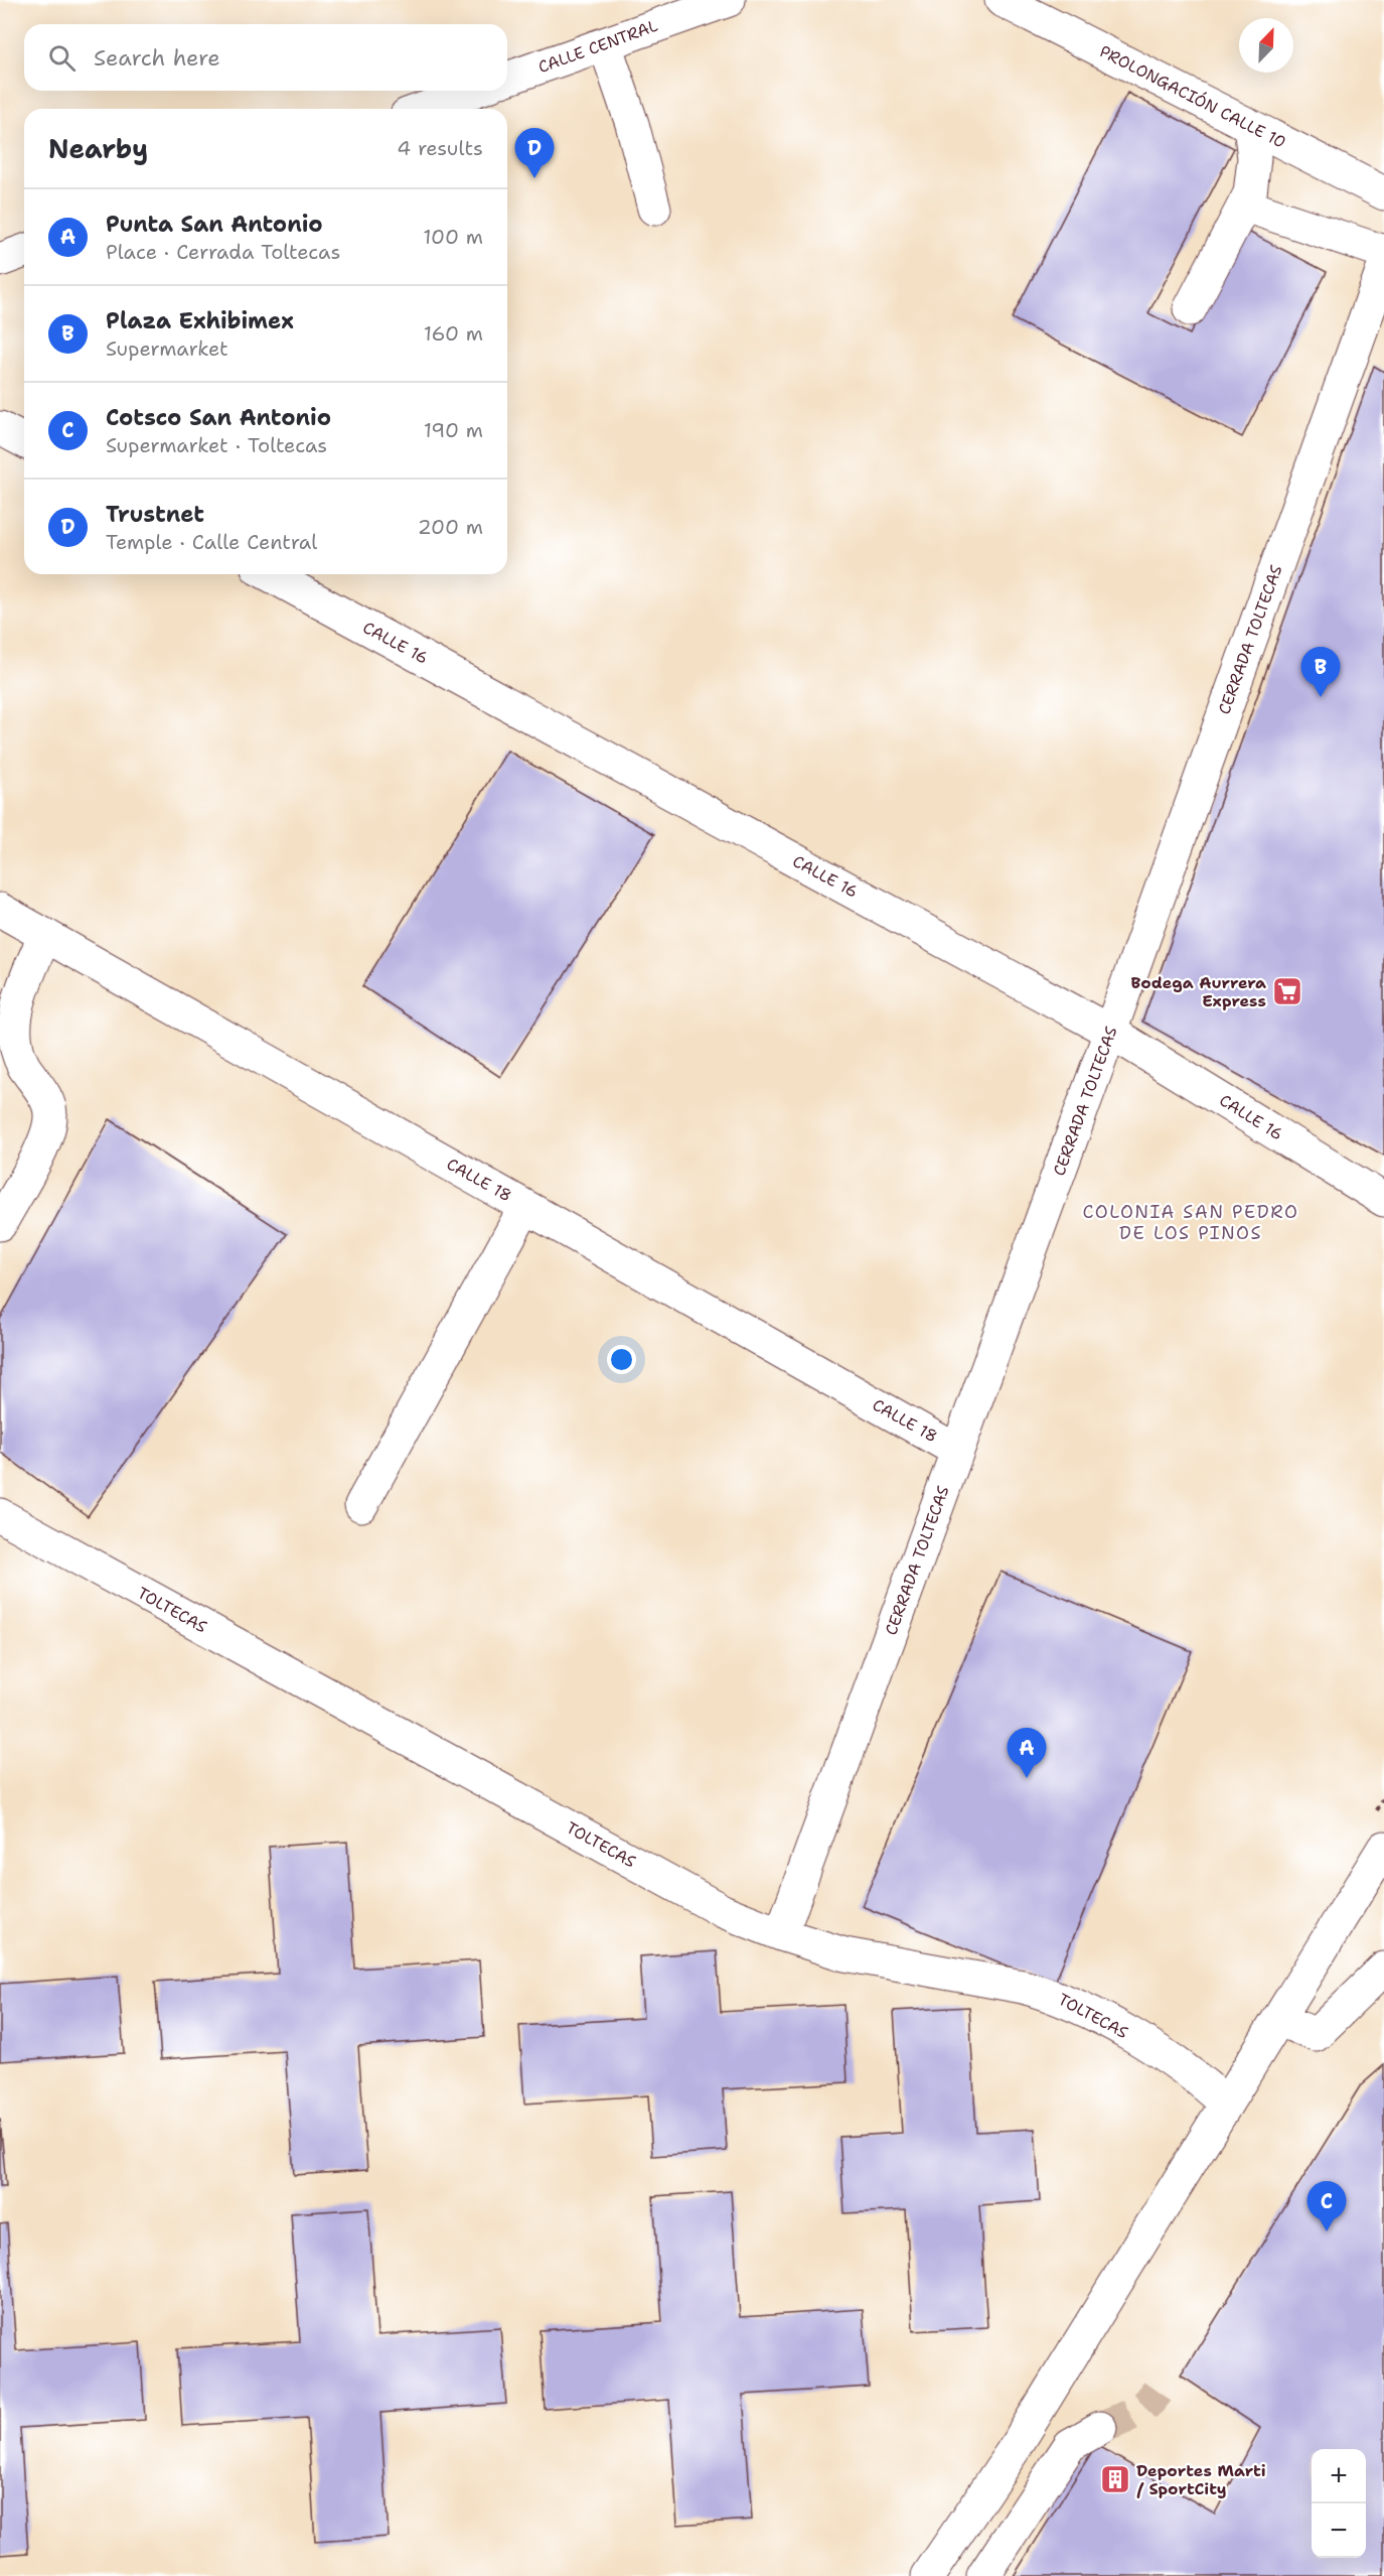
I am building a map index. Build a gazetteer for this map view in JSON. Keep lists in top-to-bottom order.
{
  "streets": {
    "street": [
      "CALLE CENTRAL",
      "PROLONGACIÓN CALLE 10",
      "CERRADA TOLTECAS",
      "CALLE 16",
      "CALLE 18",
      "TOLTECAS"
    ]
  },
  "crossings": [
    ["CERRADA TOLTECAS", "CALLE 16"],
    ["CERRADA TOLTECAS", "CALLE 18"],
    ["CERRADA TOLTECAS", "TOLTECAS"]
  ],
  "districts": ["COLONIA SAN PEDRO DE LOS PINOS"],
  "places": {
    "supermarket": ["Bodega Aurrera Express"],
    "building": ["Deportes Marti / SportCity"]
  },
  "north": "top right",
  "page": {
    "search": "Search here",
    "heading": ["Nearby", "4 results"],
    "pins": [
      "D",
      "B",
      "A",
      "C"
    ],
    "list": [
      {
        "mark": "A",
        "name": "Punta San Antonio",
        "note": "Place · Cerrada Toltecas",
        "value": "100 m"
      },
      {
        "mark": "B",
        "name": "Plaza Exhibimex",
        "note": "Supermarket",
        "value": "160 m"
      },
      {
        "mark": "C",
        "name": "Cotsco San Antonio",
        "note": "Supermarket · Toltecas",
        "value": "190 m"
      },
      {
        "mark": "D",
        "name": "Trustnet",
        "note": "Temple · Calle Central",
        "value": "200 m"
      }
    ],
    "map_buttons": ["+", "−"]
  }
}
